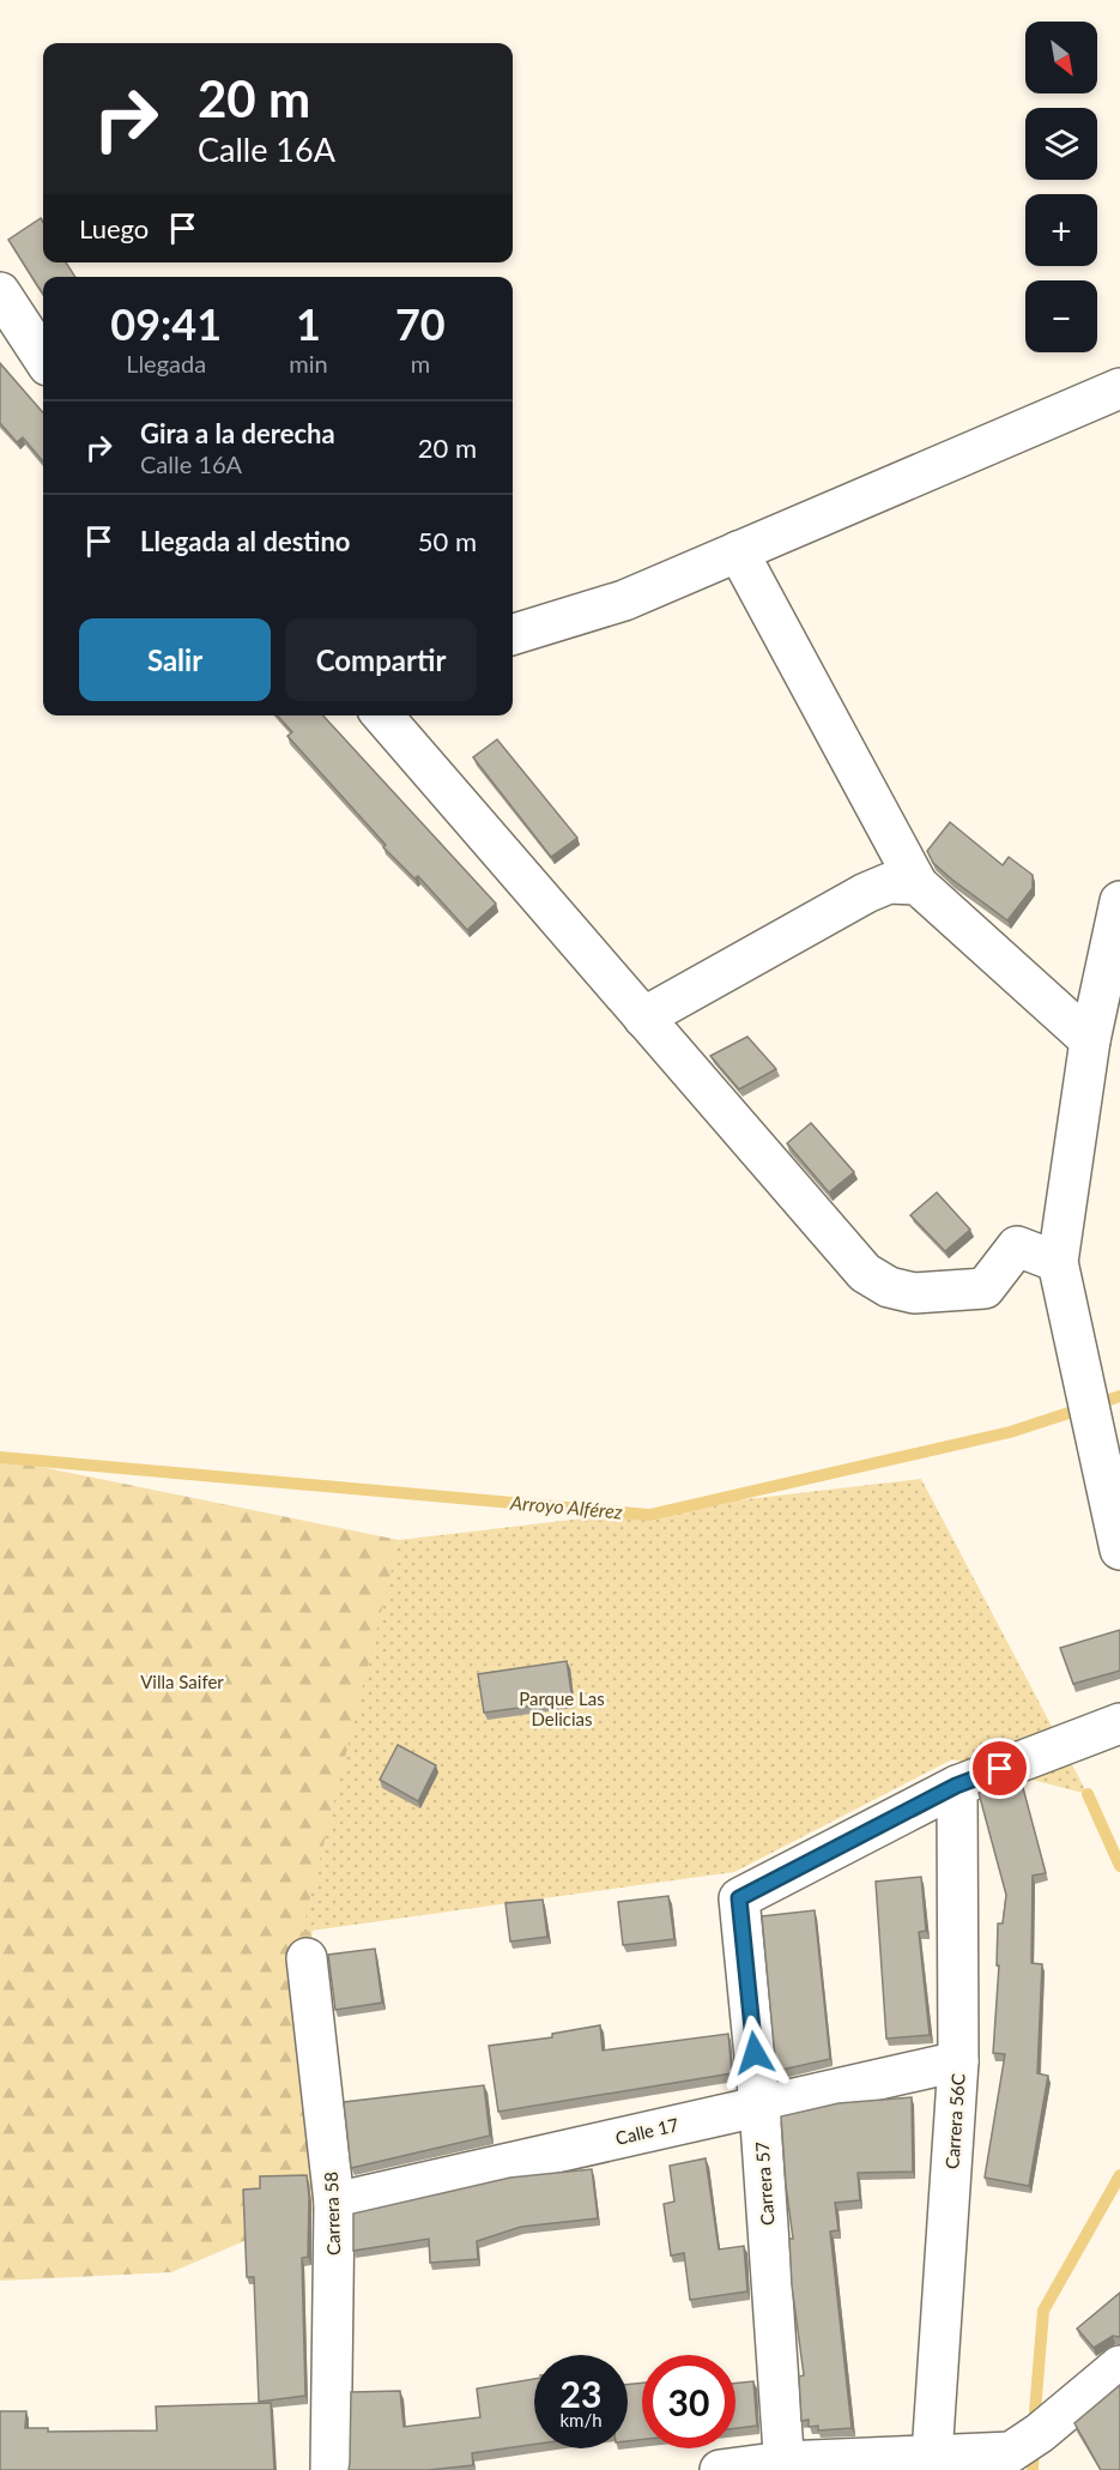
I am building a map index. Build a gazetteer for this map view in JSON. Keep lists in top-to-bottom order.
{
  "streets": {
    "street": [
      "Carrera 56C",
      "Calle 17",
      "Carrera 57",
      "Carrera 58"
    ]
  },
  "crossings": [
    ["Carrera 56C", "Calle 17"],
    ["Carrera 56C", "Carrera 57"],
    ["Calle 17", "Carrera 57"],
    ["Calle 17", "Carrera 58"]
  ],
  "water": ["Arroyo Alférez"],
  "parks": ["Villa Saifer", "Parque Las Delicias"],
  "north": "bottom right",
  "page": {
    "map_buttons": ["+", "−"],
    "turn": ["20 m", "Calle 16A"],
    "then": "Luego",
    "eta": [
      "09:41",
      "Llegada",
      "1",
      "min",
      "70",
      "m"
    ],
    "list": [
      {
        "name": "Gira a la derecha",
        "note": "Calle 16A",
        "value": "20 m"
      },
      {
        "name": "Llegada al destino",
        "value": "50 m"
      }
    ],
    "buttons": ["Salir", "Compartir"],
    "speed": "23 km/h",
    "limit": "30"
  }
}
